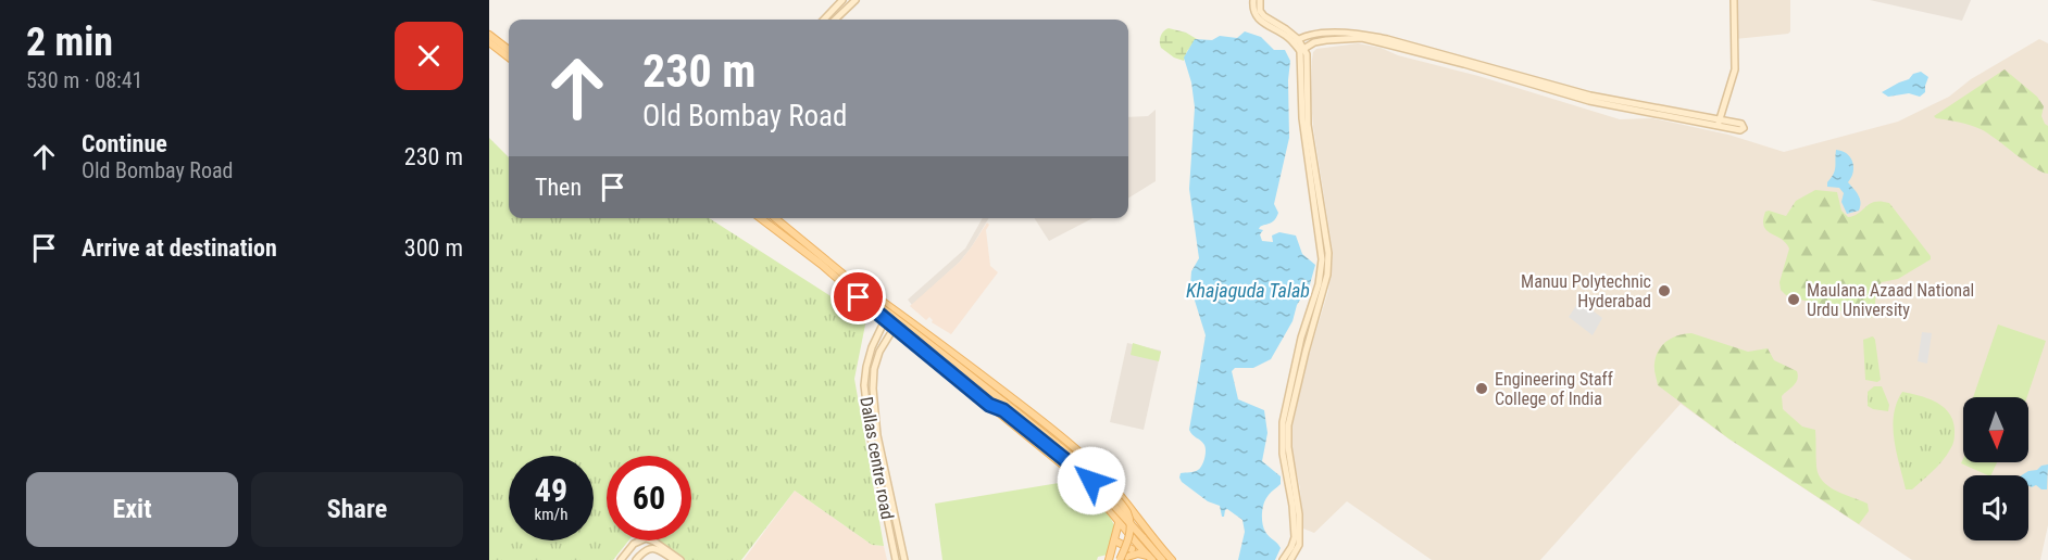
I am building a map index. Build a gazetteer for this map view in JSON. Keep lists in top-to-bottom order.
{
  "streets": {
    "street": ["Dallas centre road"]
  },
  "water": ["Khajaguda Talab"],
  "places": ["Manuu Polytechnic Hyderabad", "Maulana Azaad National Urdu University", "Engineering Staff College of India"],
  "north": "bottom",
  "page": {
    "heading": ["2 min", "530 m · 08:41"],
    "turn": ["230 m", "Old Bombay Road"],
    "list": [
      {
        "name": "Continue",
        "note": "Old Bombay Road",
        "value": "230 m"
      },
      {
        "name": "Arrive at destination",
        "value": "300 m"
      }
    ],
    "then": "Then",
    "speed": "49 km/h",
    "limit": "60",
    "buttons": ["Exit", "Share"]
  }
}
